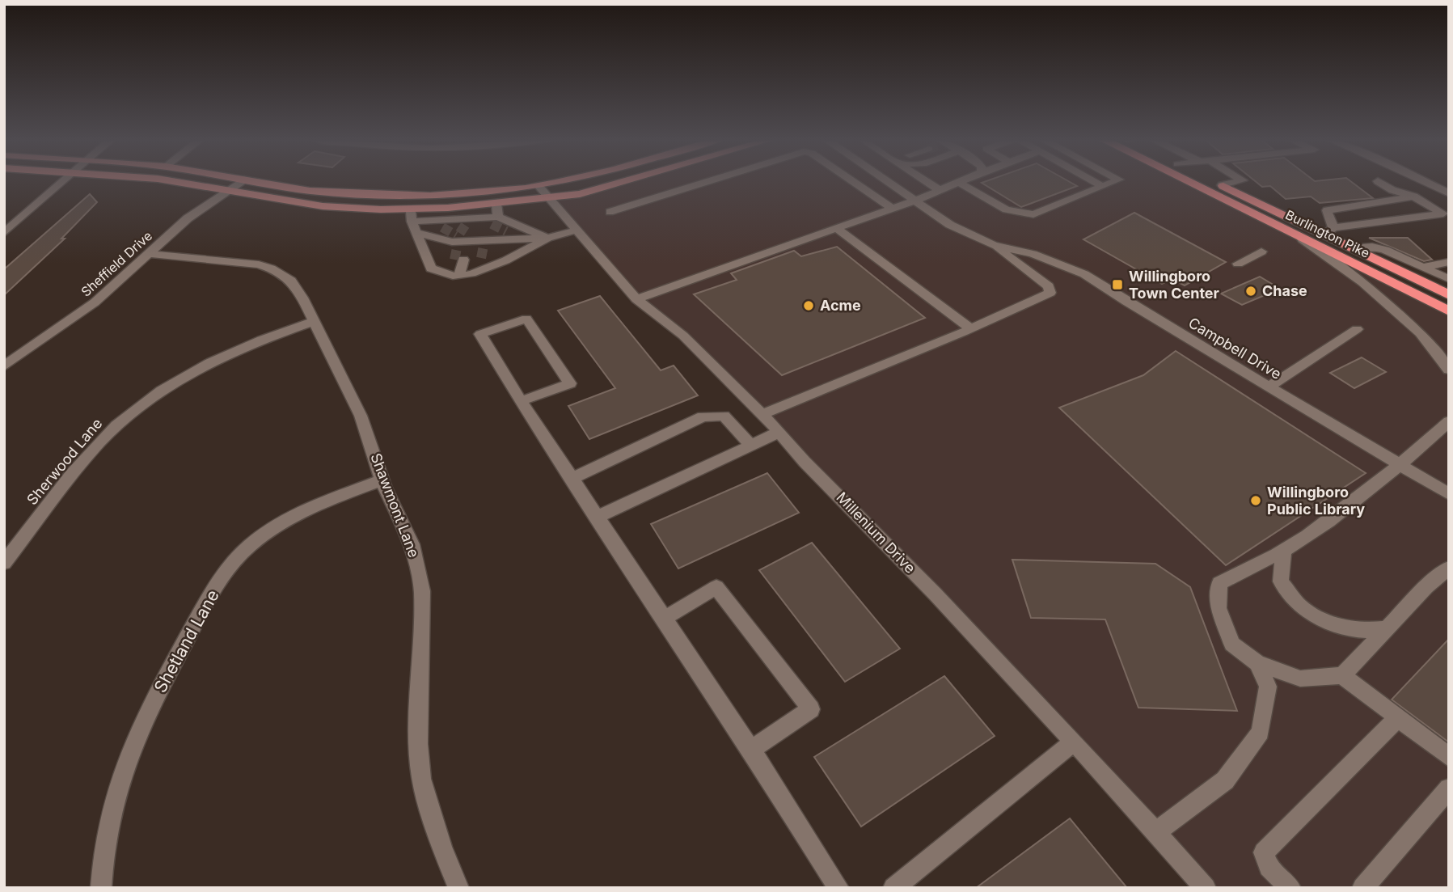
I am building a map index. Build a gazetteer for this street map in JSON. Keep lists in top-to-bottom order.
{
  "streets": {
    "highway": ["Burlington Pike"],
    "street": [
      "Sheffield Drive",
      "Campbell Drive",
      "Sherwood Lane",
      "Shawmont Lane",
      "Millenium Drive",
      "Shetland Lane"
    ]
  },
  "crossings": [
    ["Sheffield Drive", "Shawmont Lane"],
    ["Sherwood Lane", "Shawmont Lane"],
    ["Shawmont Lane", "Shetland Lane"]
  ],
  "places": {
    "transit": ["Willingboro Town Center"],
    "other": ["Chase", "Acme", "Willingboro Public Library"]
  }
}
